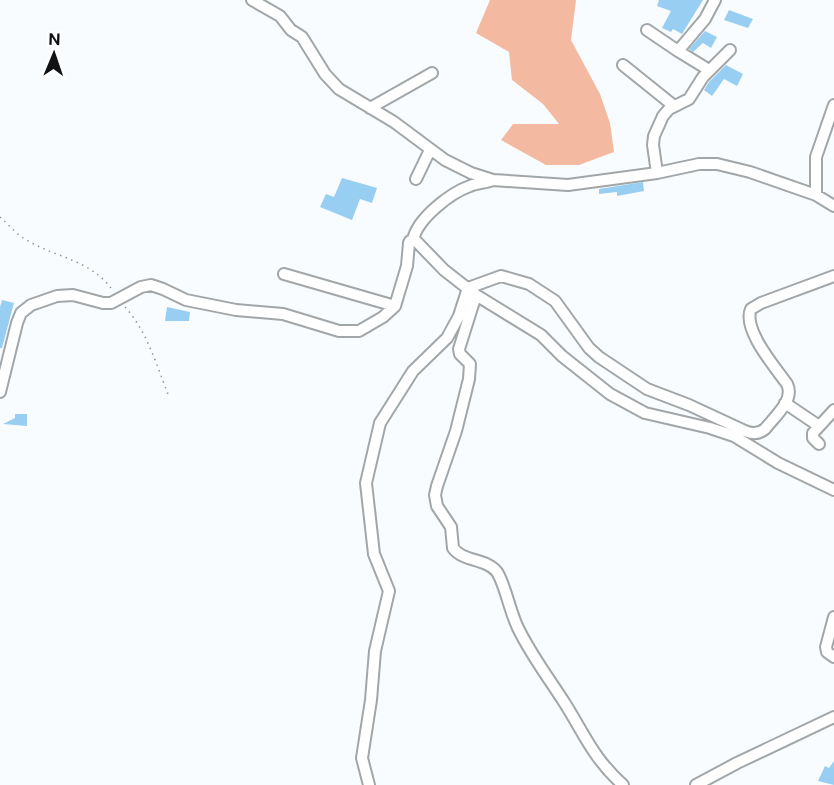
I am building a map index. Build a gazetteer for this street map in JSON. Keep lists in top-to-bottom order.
{
  "north": "top"
}
